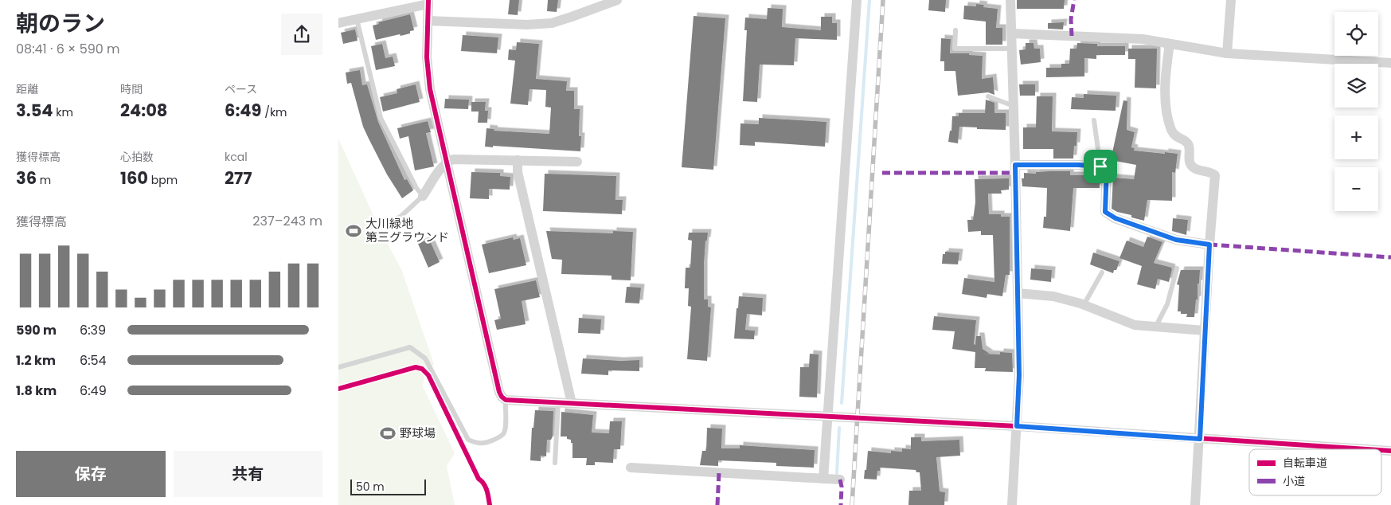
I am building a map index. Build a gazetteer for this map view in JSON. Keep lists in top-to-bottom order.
{
  "places": {
    "sports": ["大川緑地 第三グラウンド", "野球場"]
  },
  "legend": ["自転車道", "小道"],
  "scale_bar": "50 m",
  "page": {
    "heading": ["朝のラン", "08:41 · 6 × 590 m"],
    "map_buttons": ["+", "−"],
    "stats": [
      ["距離", "3.54 km"],
      ["時間", "24:08"],
      ["ペース", "6:49 /km"],
      ["獲得標高", "36 m"],
      ["心拍数", "160 bpm"],
      ["kcal", "277"]
    ],
    "chart": ["獲得標高", "237–243 m"],
    "list": [
      {
        "name": "590 m",
        "note": "6:39"
      },
      {
        "name": "1.2 km",
        "note": "6:54"
      },
      {
        "name": "1.8 km",
        "note": "6:49"
      }
    ],
    "buttons": ["保存", "共有"],
    "scale": "50 m"
  }
}
